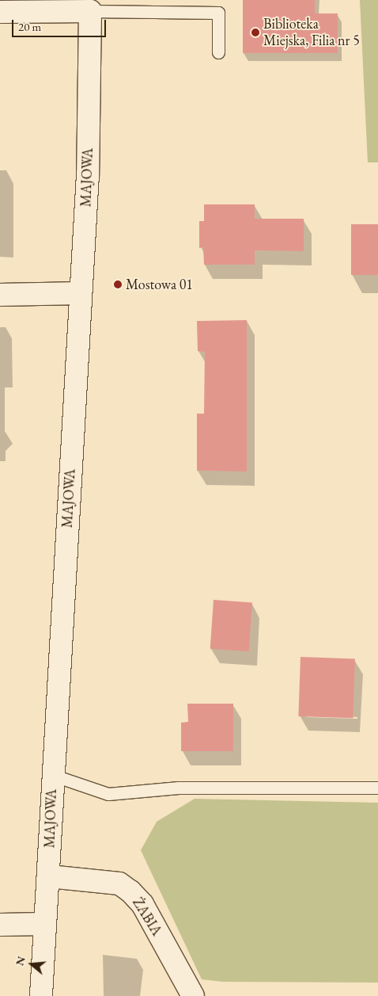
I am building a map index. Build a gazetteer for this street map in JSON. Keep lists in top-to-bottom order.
{
  "streets": {
    "street": ["MAJOWA", "ŻABIA"]
  },
  "crossings": [
    ["MAJOWA", "ŻABIA"]
  ],
  "places": ["Biblioteka Miejska, Filia nr 5", "Mostowa 01"],
  "scale_bar": "20 m",
  "north": "left"
}
